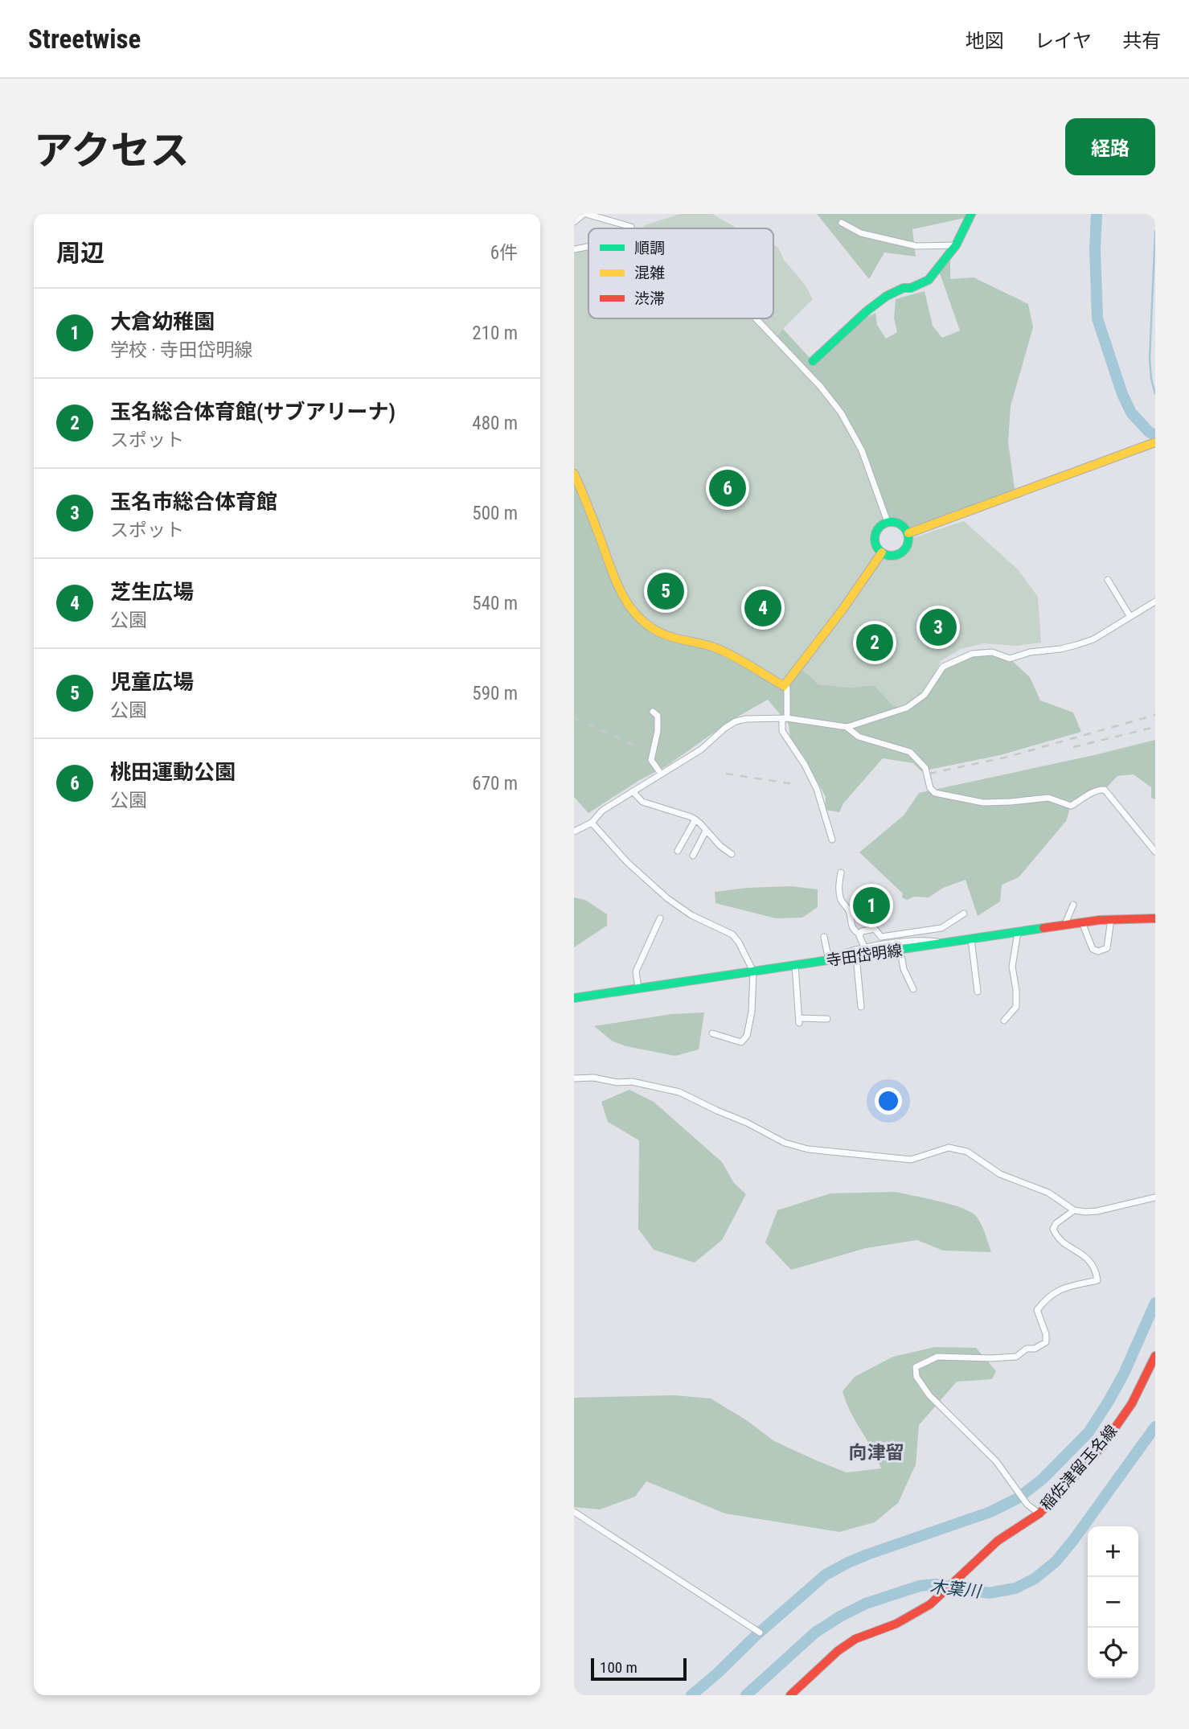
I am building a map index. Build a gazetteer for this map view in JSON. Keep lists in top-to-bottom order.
{
  "streets": {
    "main road": ["寺田岱明線", "稲佐津留玉名線"]
  },
  "districts": ["向津留"],
  "water": ["木葉川"],
  "legend": ["順調", "混雑", "渋滞"],
  "scale_bar": "100 m",
  "page": {
    "header": "Streetwise",
    "nav": ["地図", "レイヤ", "共有"],
    "title": "アクセス",
    "buttons": "経路",
    "heading": ["周辺", "6件"],
    "list": [
      {
        "mark": "1",
        "name": "大倉幼稚園",
        "note": "学校 · 寺田岱明線",
        "value": "210 m"
      },
      {
        "mark": "2",
        "name": "玉名総合体育館(サブアリーナ)",
        "note": "スポット",
        "value": "480 m"
      },
      {
        "mark": "3",
        "name": "玉名市総合体育館",
        "note": "スポット",
        "value": "500 m"
      },
      {
        "mark": "4",
        "name": "芝生広場",
        "note": "公園",
        "value": "540 m"
      },
      {
        "mark": "5",
        "name": "児童広場",
        "note": "公園",
        "value": "590 m"
      },
      {
        "mark": "6",
        "name": "桃田運動公園",
        "note": "公園",
        "value": "670 m"
      }
    ],
    "pins": [
      "6",
      "5",
      "4",
      "3",
      "2",
      "1"
    ],
    "map_buttons": ["+", "−"],
    "scale": "100 m"
  }
}
